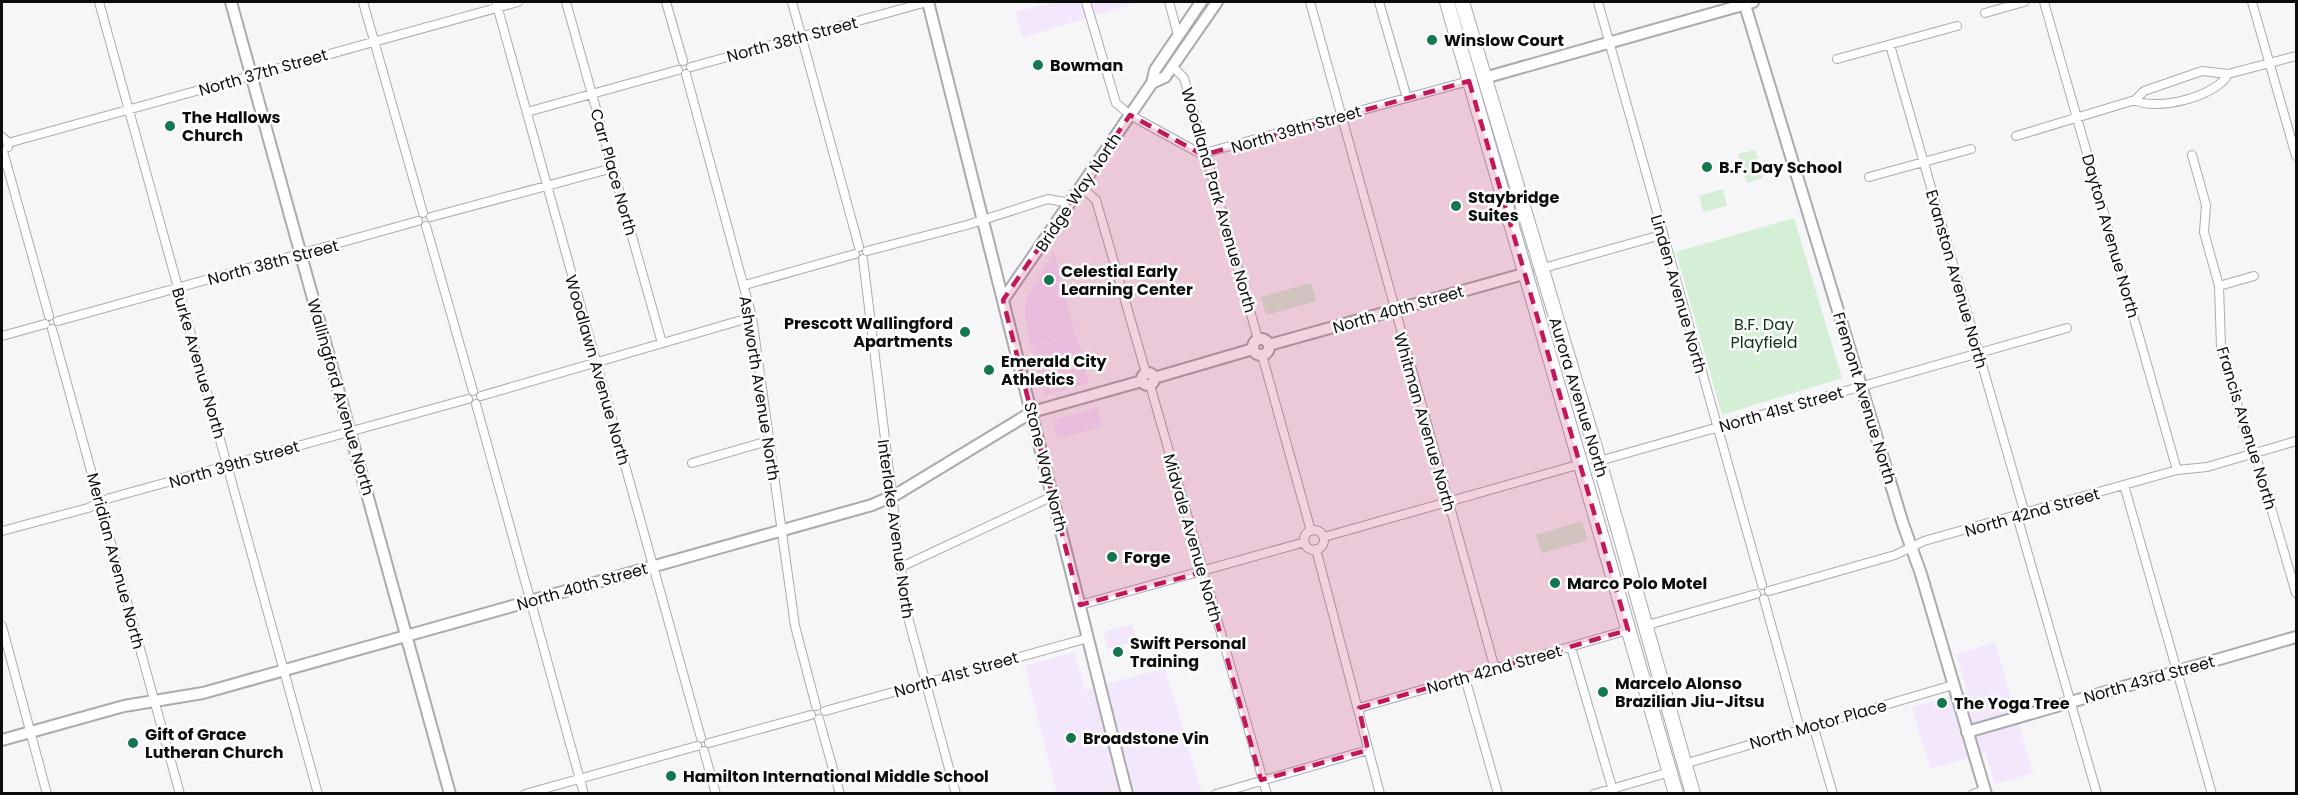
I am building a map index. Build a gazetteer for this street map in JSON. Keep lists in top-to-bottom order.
{
  "streets": {
    "highway": ["Aurora Avenue North"],
    "street": [
      "North 38th Street",
      "North 37th Street",
      "North 39th Street",
      "Carr Place North",
      "Bridge Way North",
      "Woodland Park Avenue North",
      "Dayton Avenue North",
      "Evanston Avenue North",
      "Linden Avenue North",
      "North 40th Street",
      "Burke Avenue North",
      "Woodlawn Avenue North",
      "Ashworth Avenue North",
      "Wallingford Avenue North",
      "Fremont Avenue North",
      "North 41st Street",
      "Whitman Avenue North",
      "Francis Avenue North",
      "Stone Way North",
      "North 42nd Street",
      "Interlake Avenue North",
      "Midvale Avenue North",
      "Meridian Avenue North",
      "North 43rd Street",
      "North Motor Place"
    ]
  },
  "crossings": [
    ["North 38th Street", "Burke Avenue North"],
    ["North 38th Street", "Ashworth Avenue North"],
    ["North 38th Street", "Wallingford Avenue North"],
    ["North 38th Street", "Stone Way North"],
    ["North 38th Street", "Interlake Avenue North"],
    ["North 38th Street", "Meridian Avenue North"],
    ["North 37th Street", "Burke Avenue North"],
    ["North 37th Street", "Woodlawn Avenue North"],
    ["North 37th Street", "Wallingford Avenue North"],
    ["North 39th Street", "Woodland Park Avenue North"],
    ["North 39th Street", "Burke Avenue North"],
    ["North 39th Street", "Wallingford Avenue North"],
    ["North 39th Street", "Aurora Avenue North"],
    ["North 39th Street", "Whitman Avenue North"],
    ["North 39th Street", "Meridian Avenue North"],
    ["Bridge Way North", "Woodland Park Avenue North"],
    ["Bridge Way North", "Stone Way North"],
    ["Bridge Way North", "Midvale Avenue North"],
    ["Woodland Park Avenue North", "North 40th Street"],
    ["Dayton Avenue North", "North 42nd Street"],
    ["Evanston Avenue North", "North 41st Street"],
    ["Evanston Avenue North", "North 42nd Street"],
    ["Evanston Avenue North", "North 43rd Street"],
    ["Linden Avenue North", "North 40th Street"],
    ["Linden Avenue North", "North 41st Street"],
    ["North 40th Street", "Burke Avenue North"],
    ["North 40th Street", "Woodlawn Avenue North"],
    ["North 40th Street", "Ashworth Avenue North"],
    ["North 40th Street", "Wallingford Avenue North"],
    ["North 40th Street", "Aurora Avenue North"],
    ["North 40th Street", "Whitman Avenue North"],
    ["North 40th Street", "Stone Way North"],
    ["North 40th Street", "Interlake Avenue North"],
    ["North 40th Street", "Midvale Avenue North"],
    ["North 40th Street", "Meridian Avenue North"],
    ["Aurora Avenue North", "North 41st Street"],
    ["Aurora Avenue North", "North 42nd Street"],
    ["Aurora Avenue North", "North Motor Place"],
    ["Fremont Avenue North", "North 41st Street"],
    ["Fremont Avenue North", "North 42nd Street"],
    ["Fremont Avenue North", "North 43rd Street"],
    ["Fremont Avenue North", "North Motor Place"],
    ["North 41st Street", "Stone Way North"],
    ["North 41st Street", "Interlake Avenue North"],
    ["Whitman Avenue North", "North 42nd Street"],
    ["Francis Avenue North", "North 42nd Street"]
  ],
  "parks": ["B.F. Day Playfield"],
  "places": [
    "Winslow Court",
    "Bowman",
    "The Hallows Church",
    "B.F. Day School",
    "Staybridge Suites",
    "Celestial Early Learning Center",
    "Prescott Wallingford Apartments",
    "Emerald City Athletics",
    "Forge",
    "Marco Polo Motel",
    "Swift Personal Training",
    "Marcelo Alonso Brazilian Jiu-Jitsu",
    "The Yoga Tree",
    "Broadstone Vin",
    "Gift of Grace Lutheran Church",
    "Hamilton International Middle School"
  ]
}
